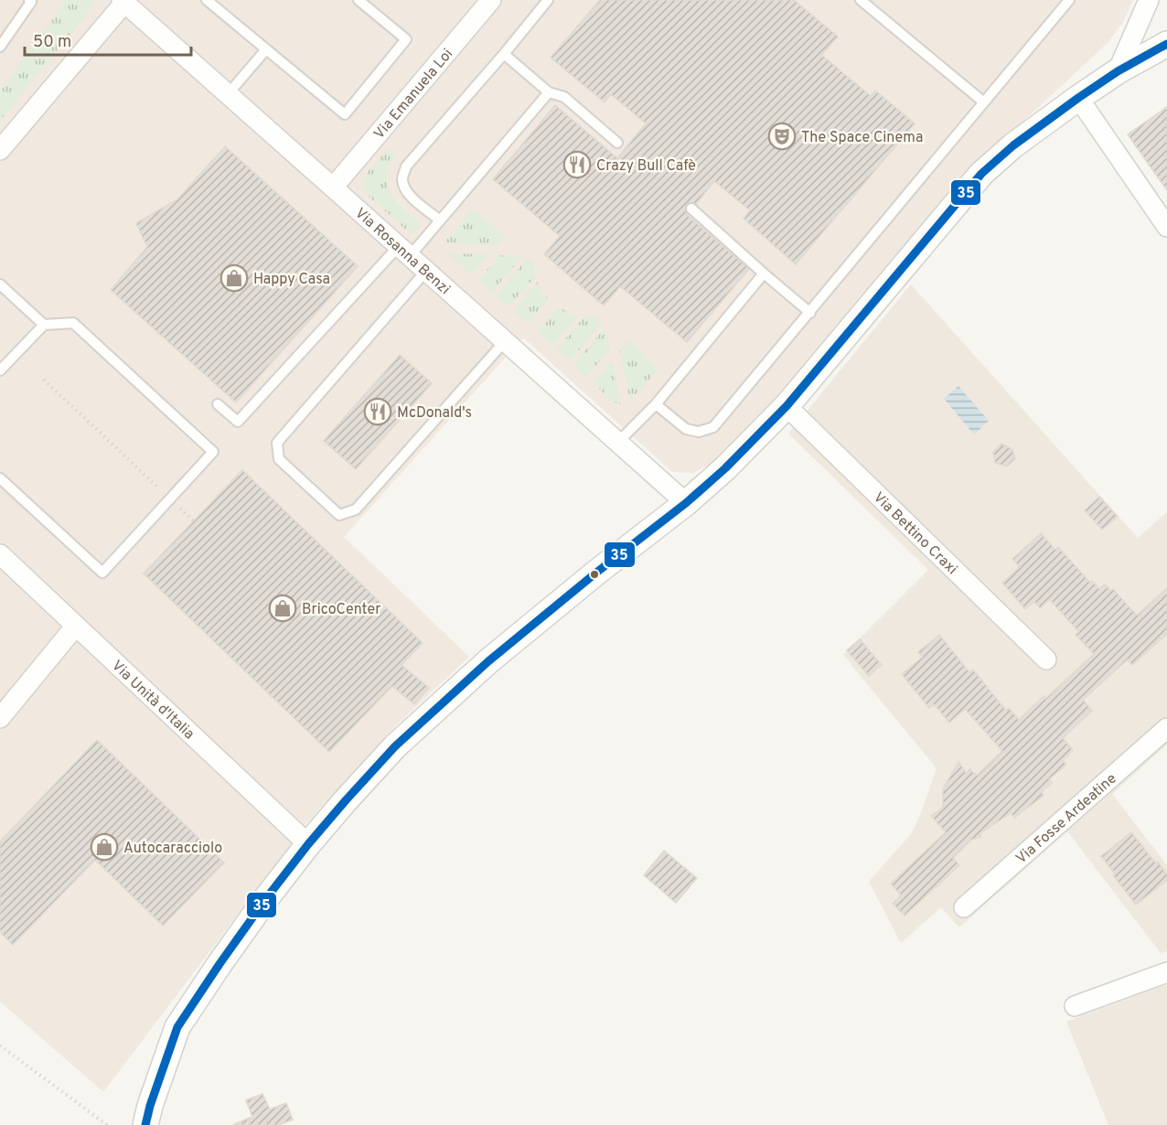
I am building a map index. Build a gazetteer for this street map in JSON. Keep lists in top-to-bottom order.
{
  "streets": {
    "street": [
      "Via Emanuela Loi",
      "Via Rosanna Benzi",
      "Via Bettino Craxi",
      "Via Unità d'Italia",
      "Via Fosse Ardeatine"
    ]
  },
  "crossings": [
    ["Via Emanuela Loi", "Via Rosanna Benzi"]
  ],
  "places": {
    "theatre": ["The Space Cinema"],
    "restaurant": ["Crazy Bull Cafè", "McDonald's"],
    "shop": ["Happy Casa", "BricoCenter", "Autocaracciolo"]
  },
  "lines": ["transit line 35"],
  "scale_bar": "50 m"
}
